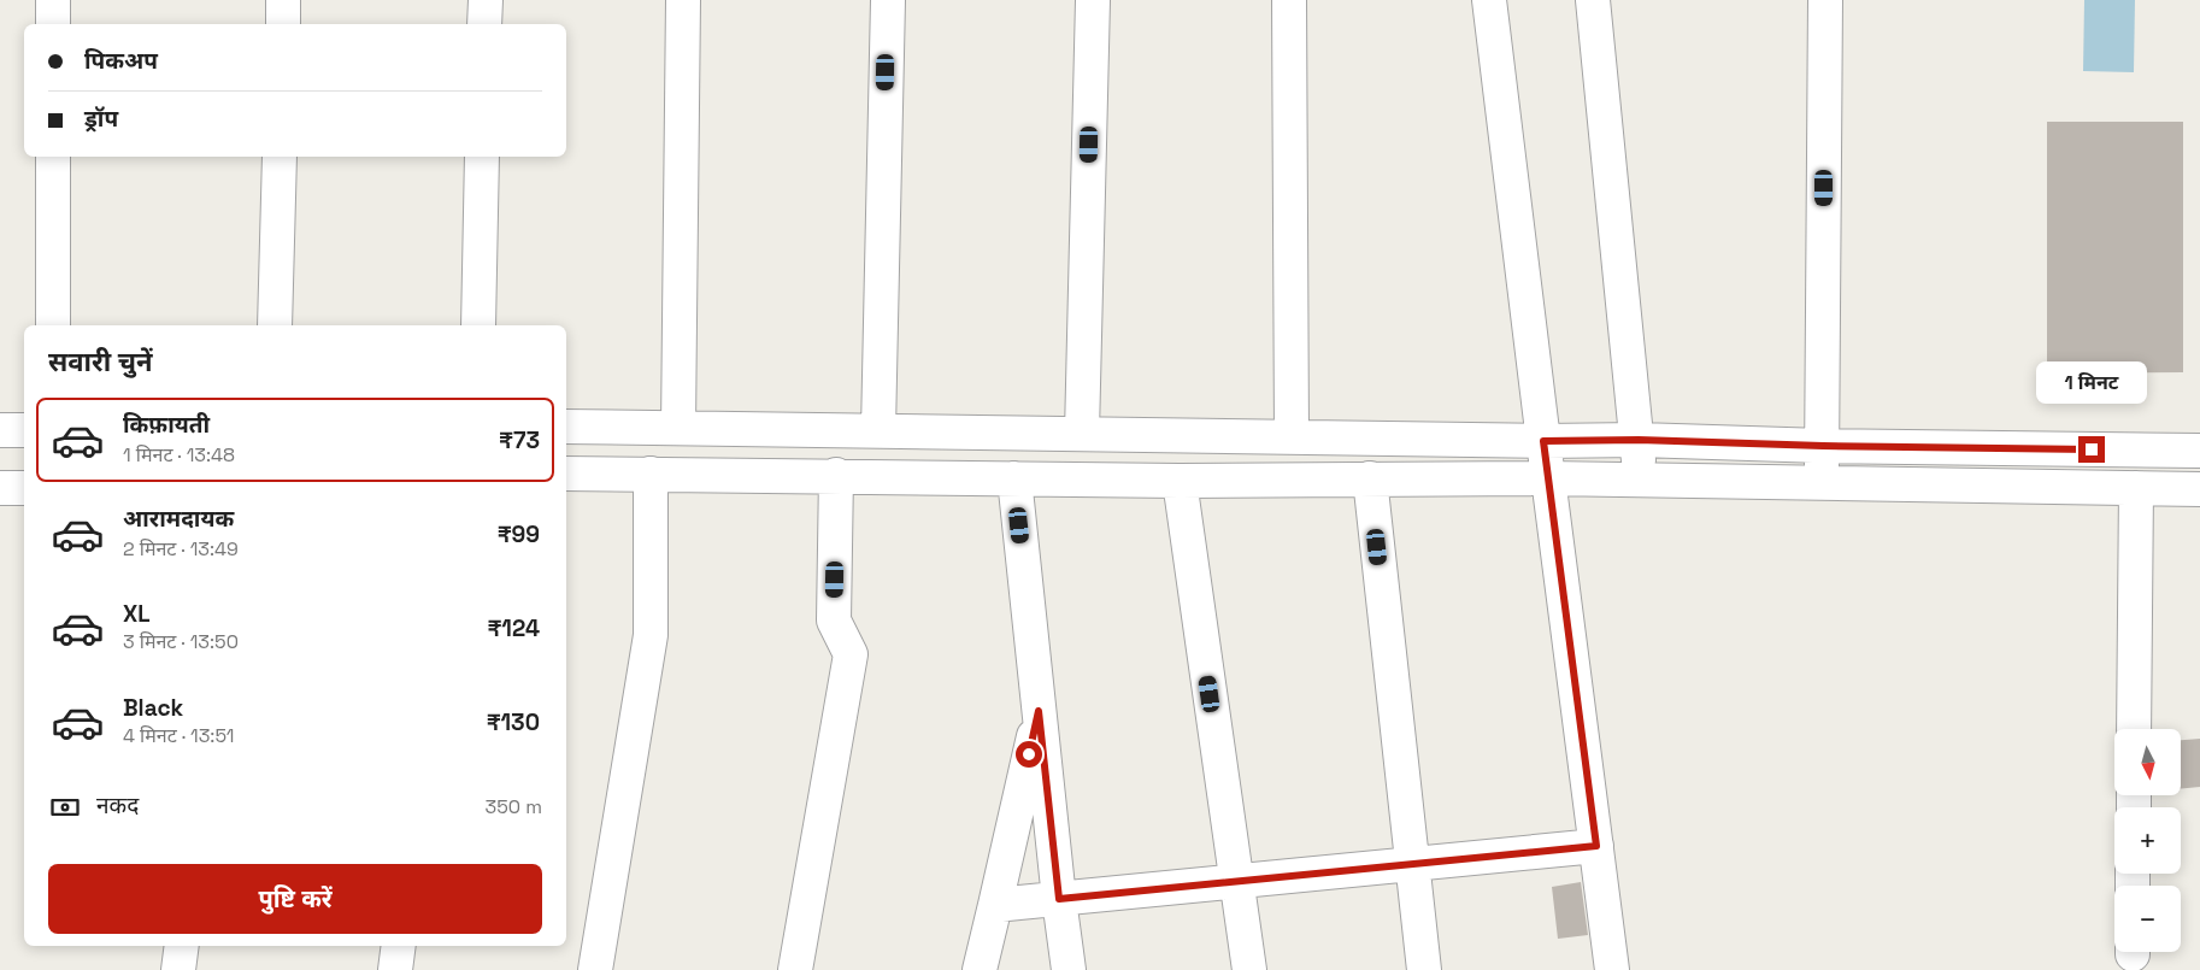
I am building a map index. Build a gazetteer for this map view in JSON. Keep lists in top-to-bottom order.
{
  "north": "bottom",
  "page": {
    "banner": ["पिकअप", "ड्रॉप"],
    "heading": "सवारी चुनें",
    "bubble": "1 मिनट",
    "list": [
      {
        "name": "किफ़ायती",
        "note": "1 मिनट · 13:48",
        "value": "₹73"
      },
      {
        "name": "आरामदायक",
        "note": "2 मिनट · 13:49",
        "value": "₹99"
      },
      {
        "name": "XL",
        "note": "3 मिनट · 13:50",
        "value": "₹124"
      },
      {
        "name": "Black",
        "note": "4 मिनट · 13:51",
        "value": "₹130"
      }
    ],
    "map_buttons": ["+", "−"],
    "pay": ["नकद", "350 m"],
    "buttons": "पुष्टि करें"
  }
}
